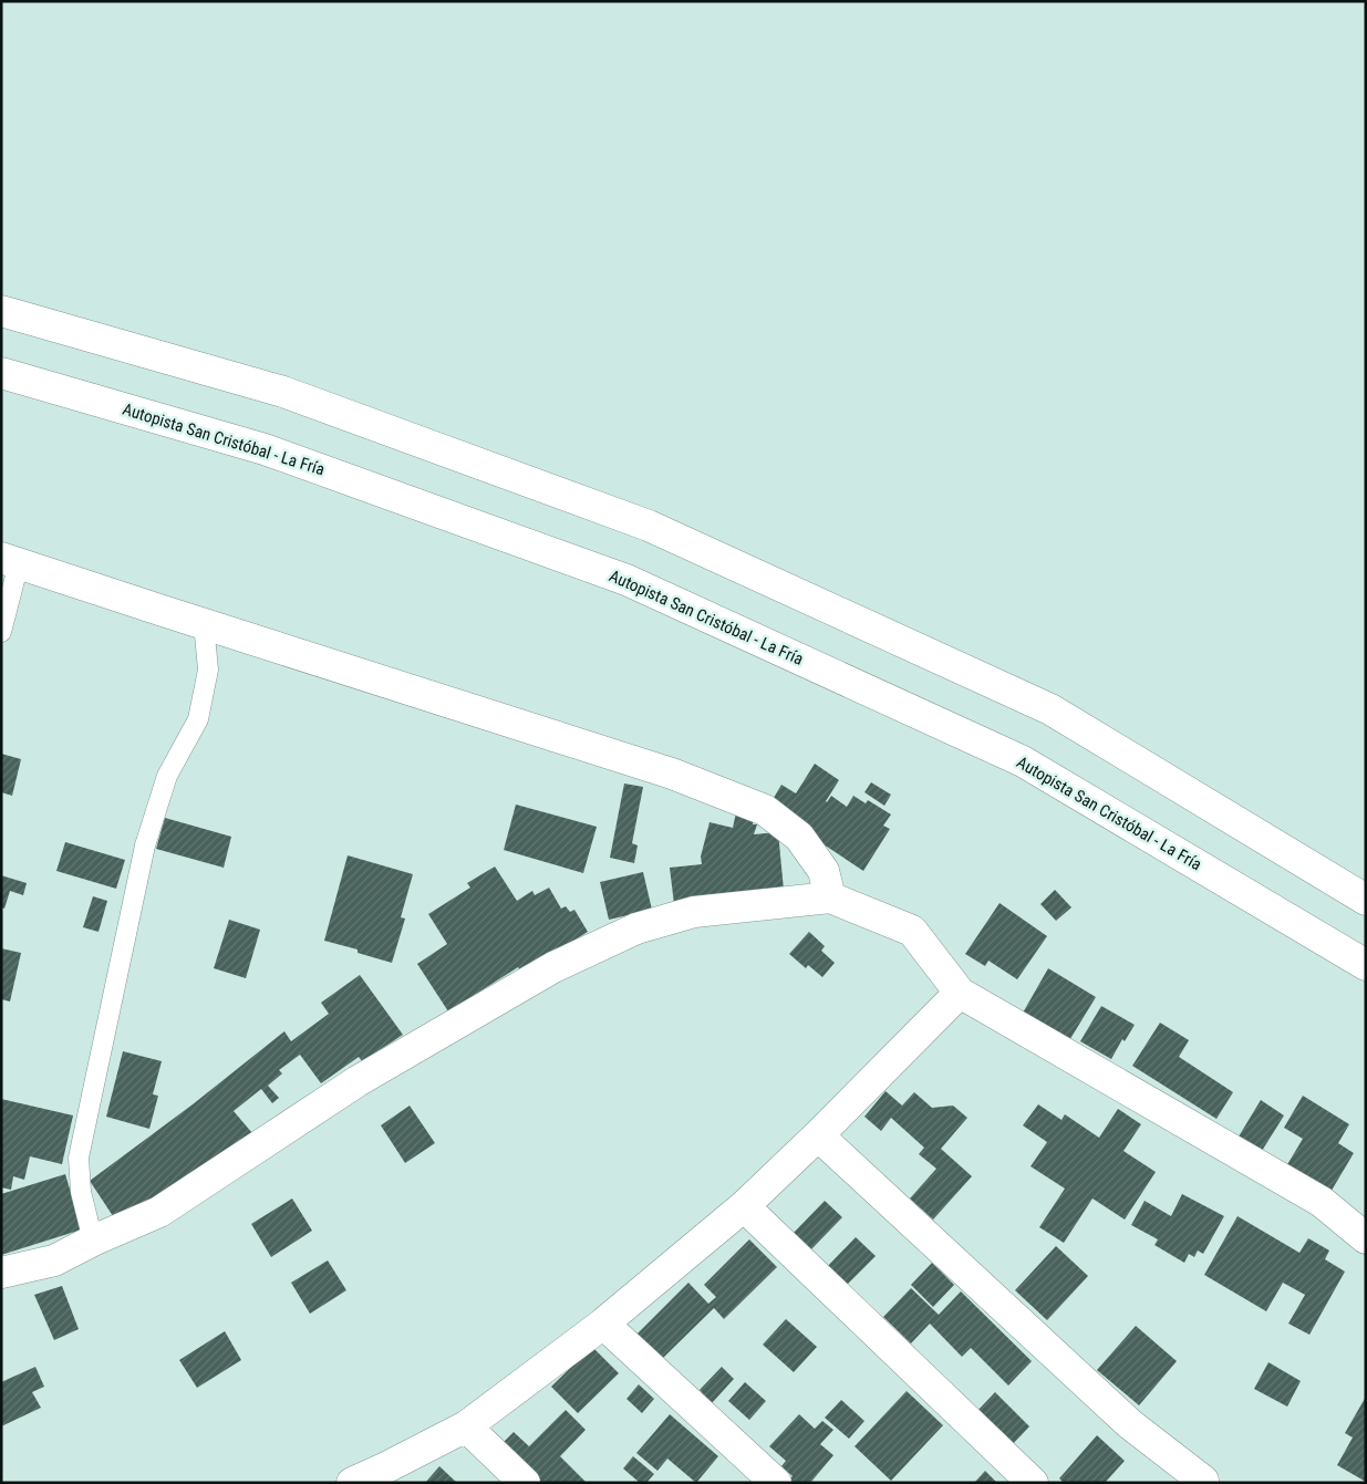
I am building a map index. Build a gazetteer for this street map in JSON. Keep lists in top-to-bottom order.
{
  "streets": {
    "main road": ["Autopista San Cristóbal - La Fría"]
  }
}
